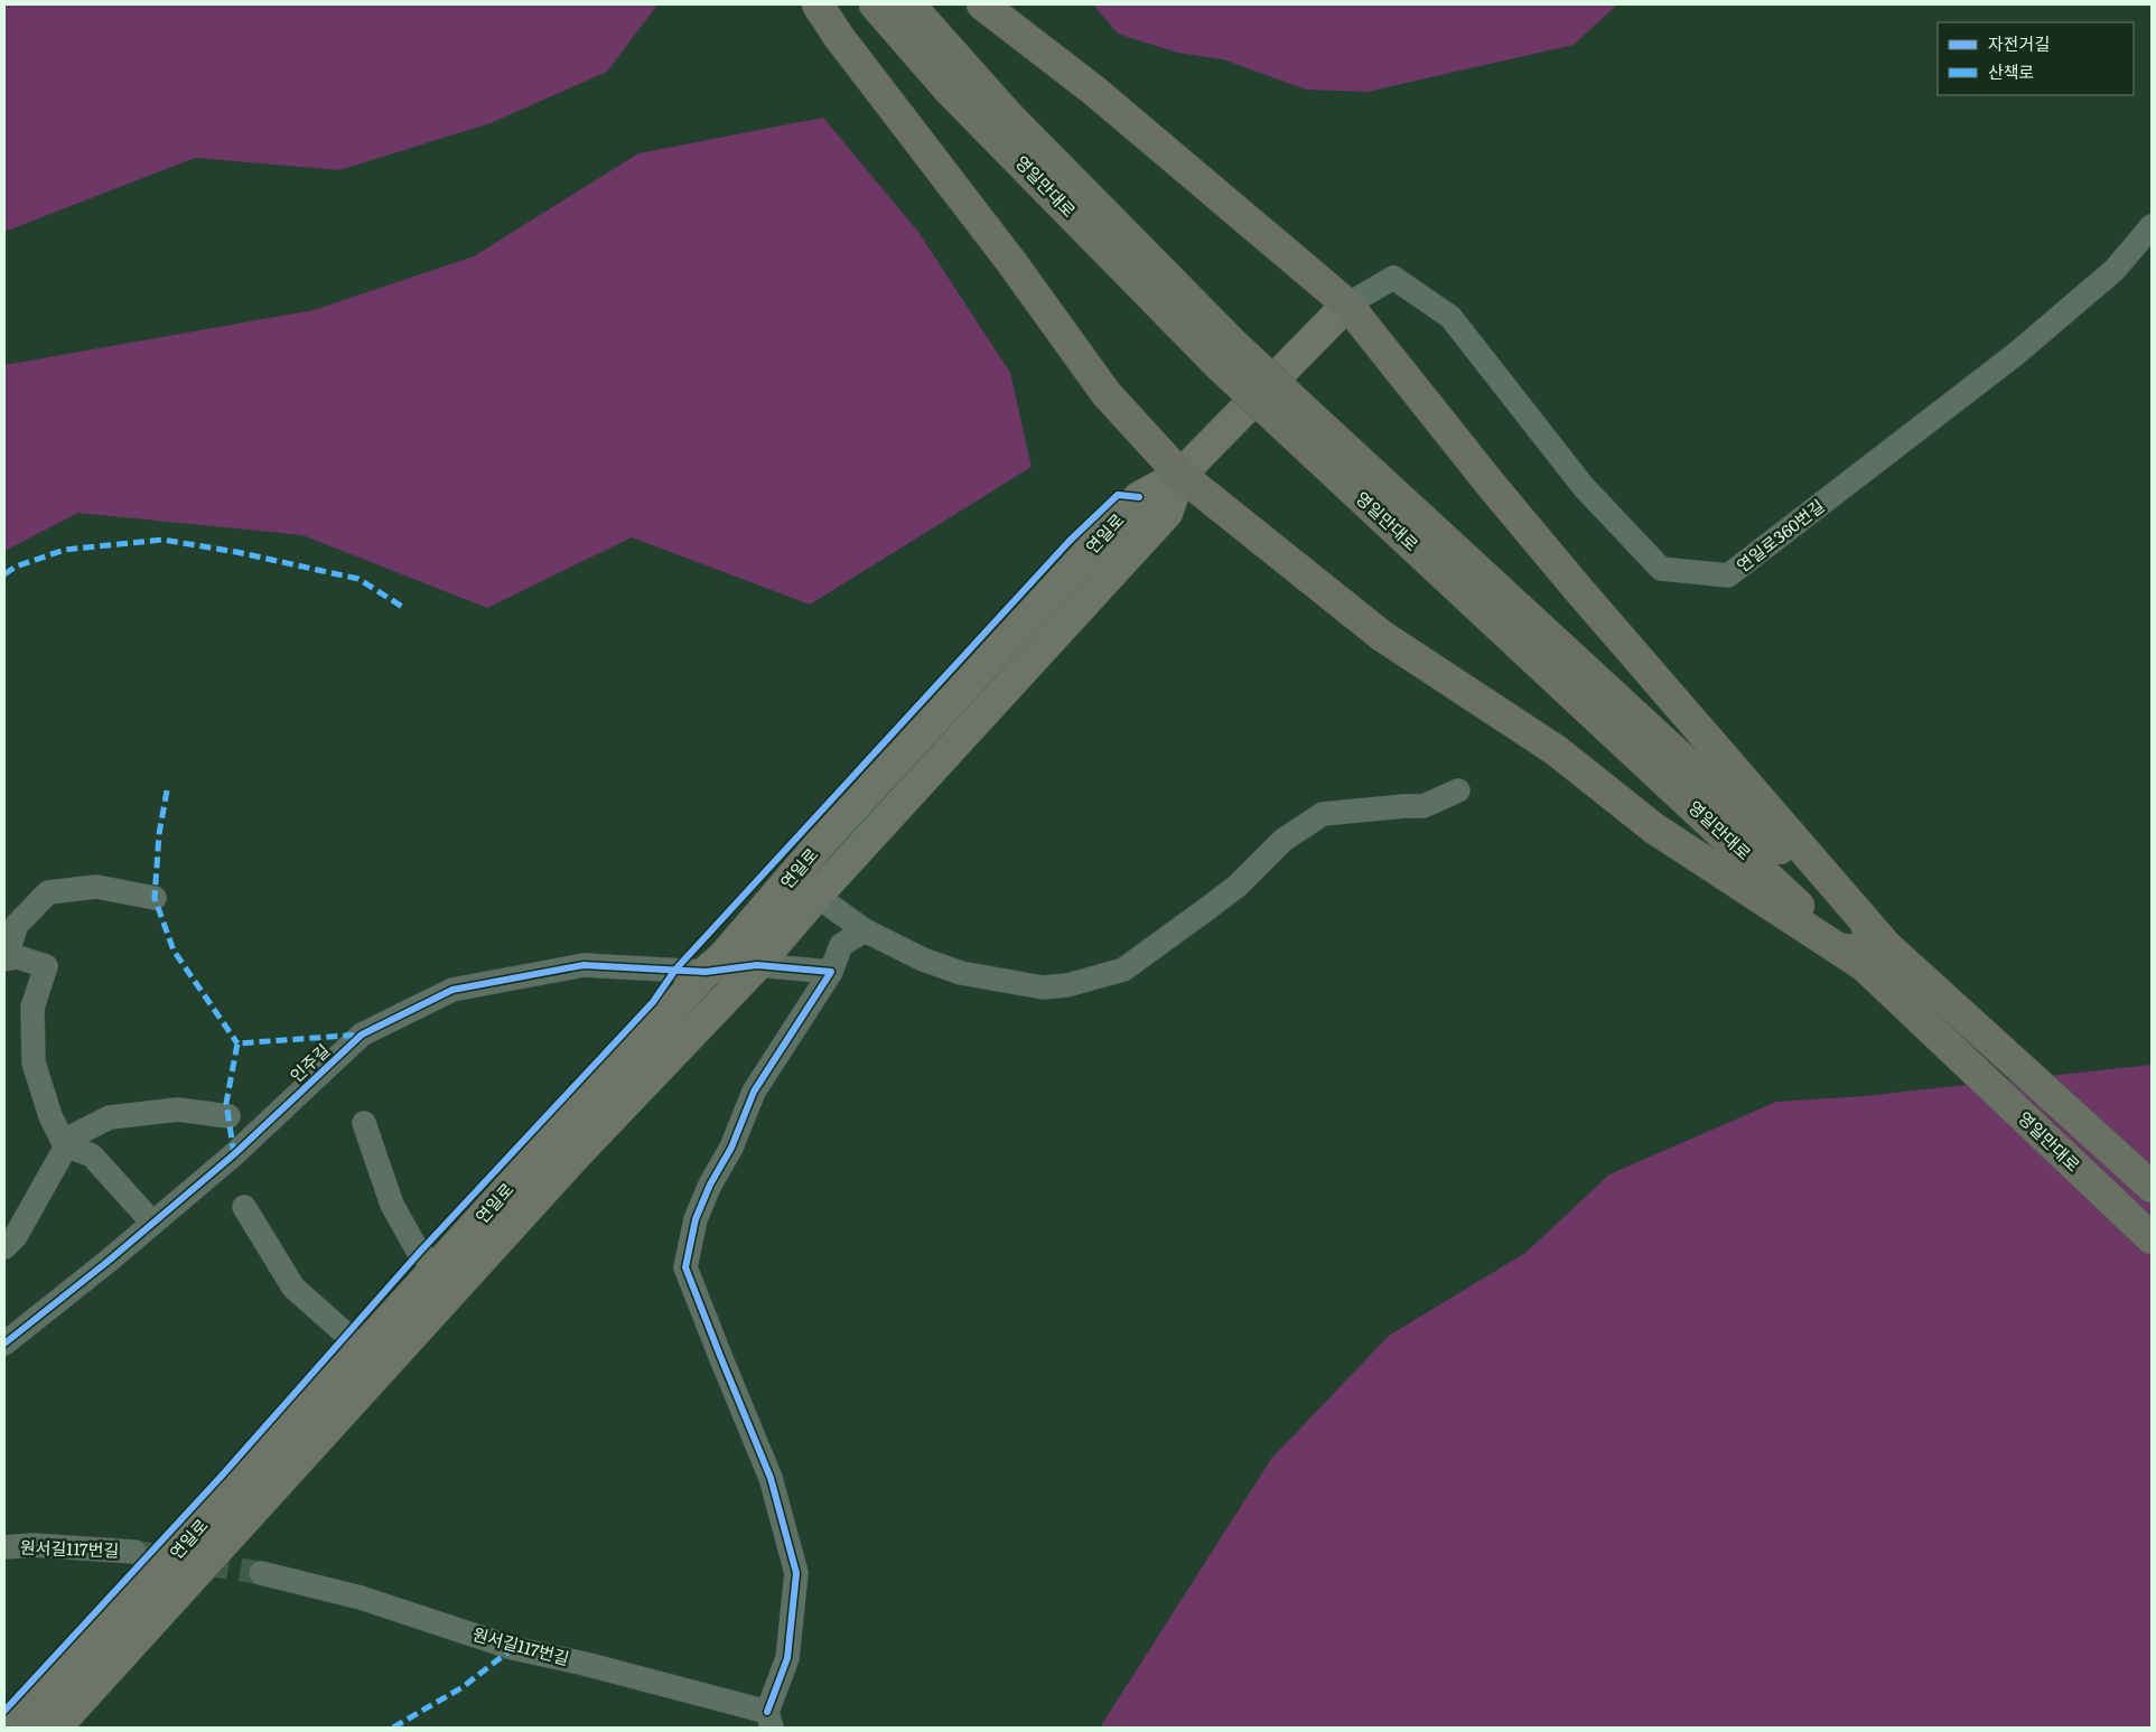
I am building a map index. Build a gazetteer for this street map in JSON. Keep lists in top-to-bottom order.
{
  "streets": {
    "highway": ["영일만대로"],
    "main road": ["연일로"],
    "street": ["연일로360번길", "인주길", "원서길117번길"]
  },
  "crossings": [
    ["연일로", "인주길"]
  ],
  "legend": ["자전거길", "산책로"]
}
